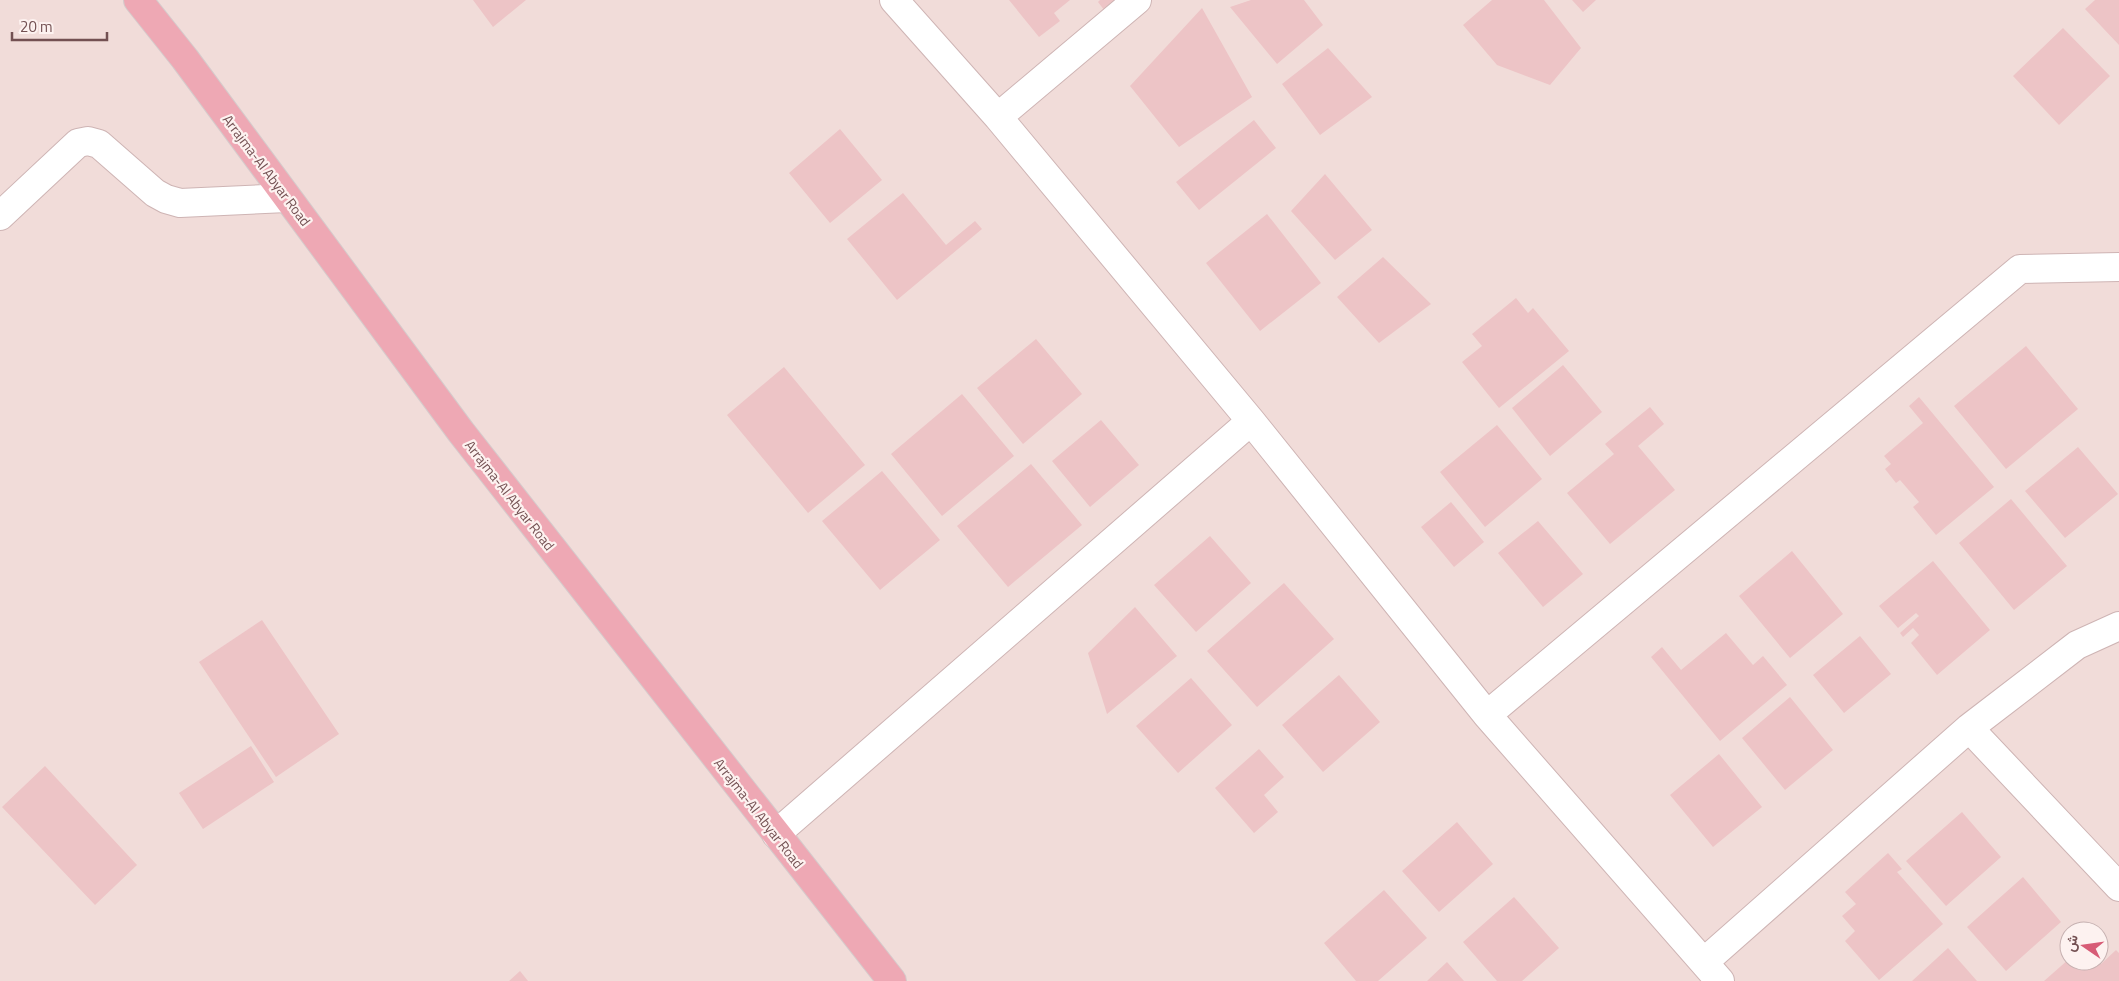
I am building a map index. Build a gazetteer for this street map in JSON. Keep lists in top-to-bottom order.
{
  "streets": {
    "highway": ["Arrajma-Al Abyar Road"]
  },
  "scale_bar": "20 m",
  "north": "left"
}
